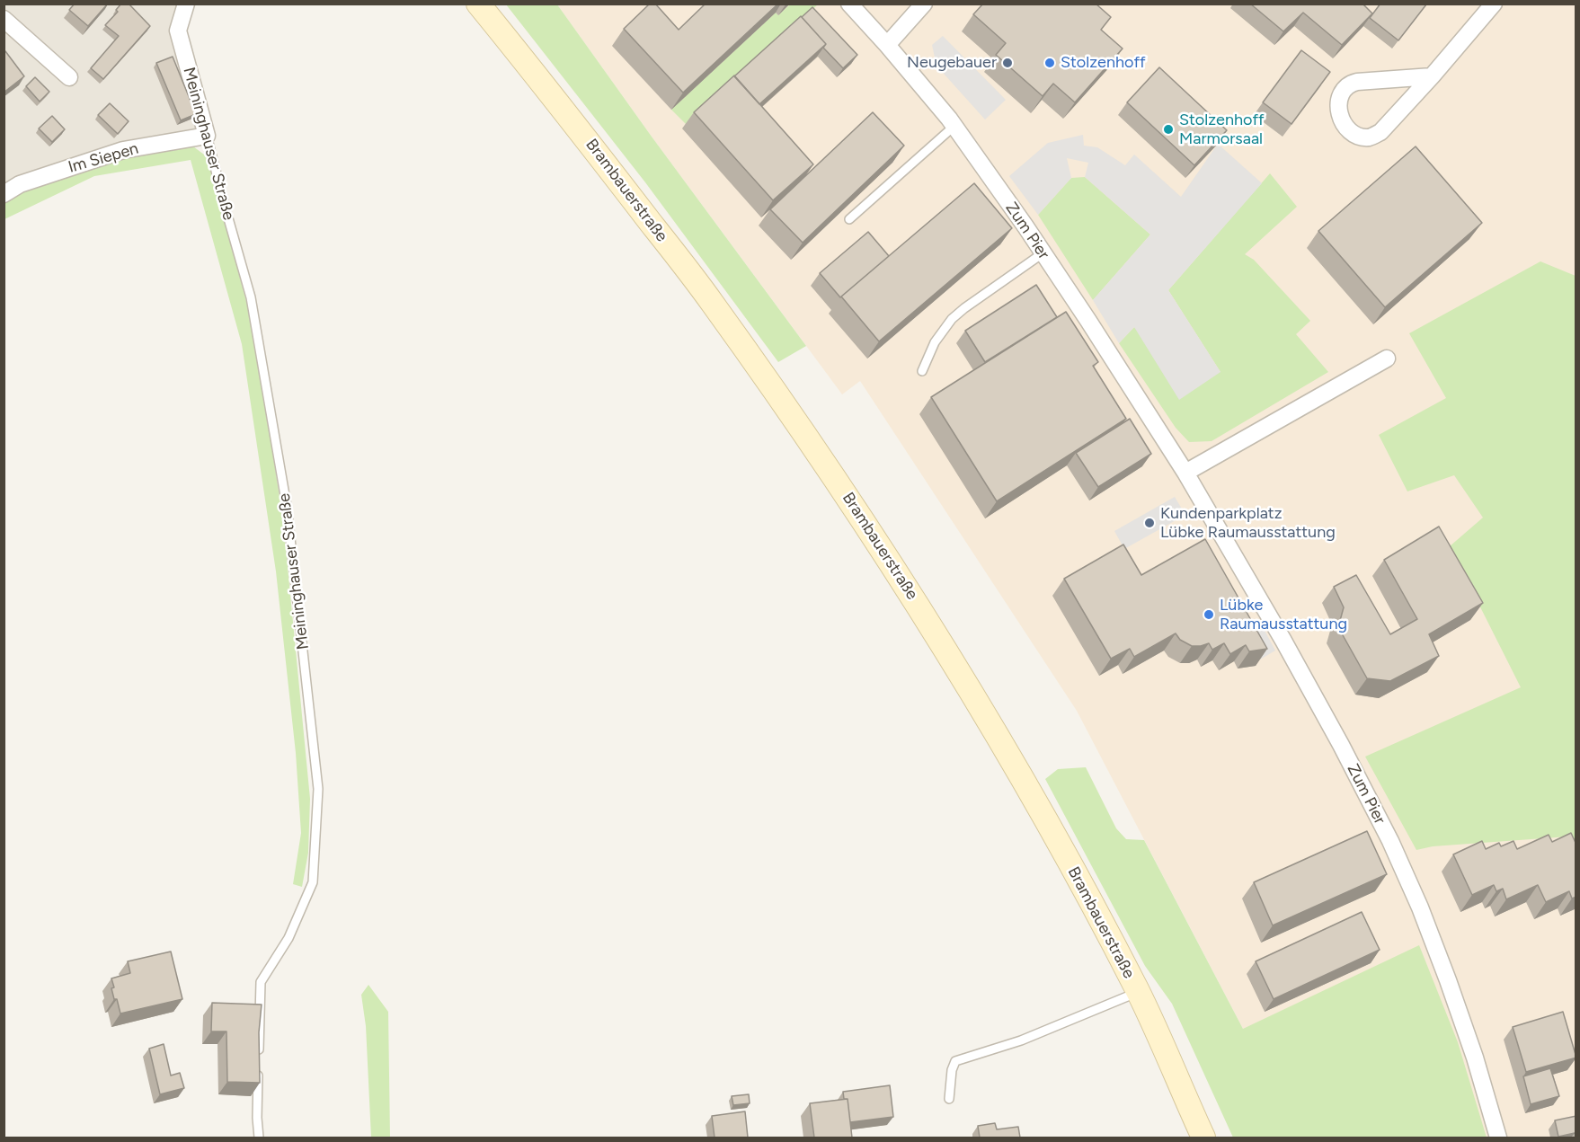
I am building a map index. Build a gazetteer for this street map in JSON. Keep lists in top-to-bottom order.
{
  "streets": {
    "main road": ["Brambauerstraße"],
    "street": ["Meininghauser Straße", "Im Siepen", "Zum Pier"]
  },
  "crossings": [
    ["Meininghauser Straße", "Im Siepen"]
  ],
  "places": [
    "Neugebauer",
    "Stolzenhoff",
    "Stolzenhoff Marmorsaal",
    "Kundenparkplatz Lübke Raumausstattung",
    "Lübke Raumausstattung"
  ]
}
